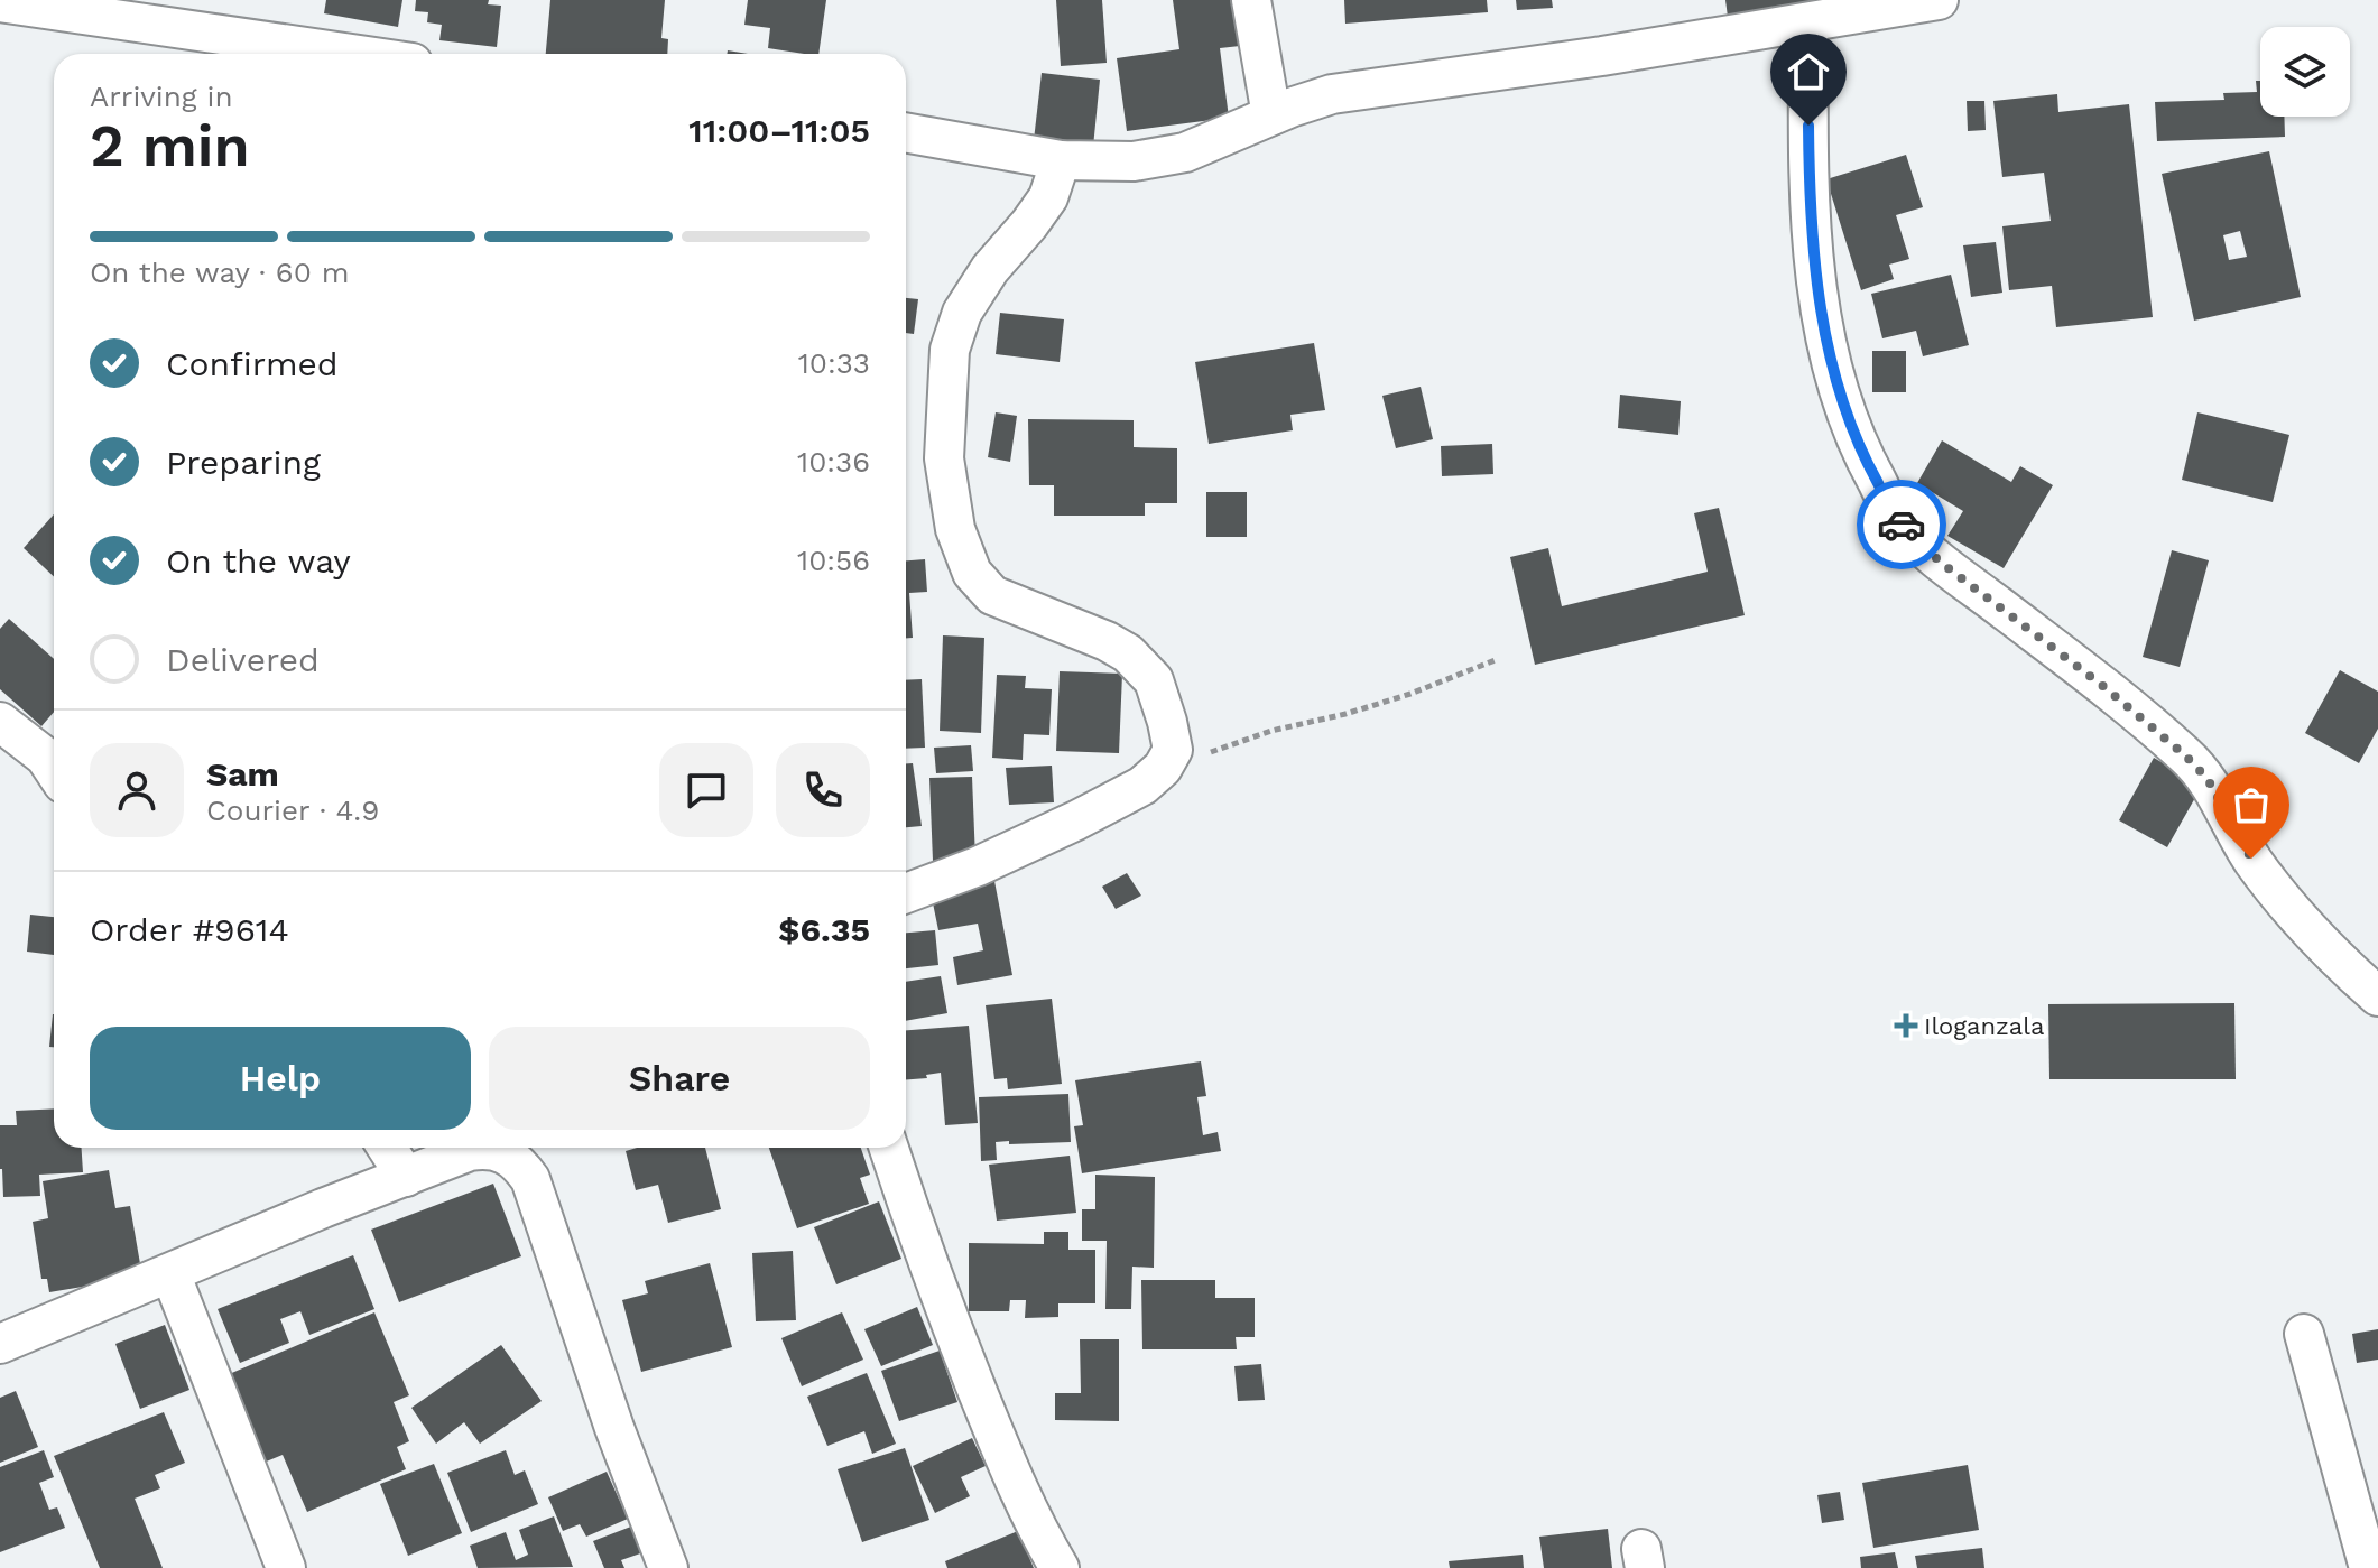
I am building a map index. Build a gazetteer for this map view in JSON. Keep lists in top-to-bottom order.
{
  "places": {
    "health": ["Iloganzala"]
  },
  "page": {
    "heading": ["2 min", "Arriving in", "11:00–11:05"],
    "panel": [
      "Sam",
      "Courier · 4.9",
      "Order #9614",
      "$6.35"
    ],
    "bar": "On the way · 60 m",
    "list": [
      ["Confirmed", "10:33"],
      ["Preparing", "10:36"],
      ["On the way", "10:56"],
      "Delivered"
    ],
    "buttons": ["Help", "Share"]
  }
}
